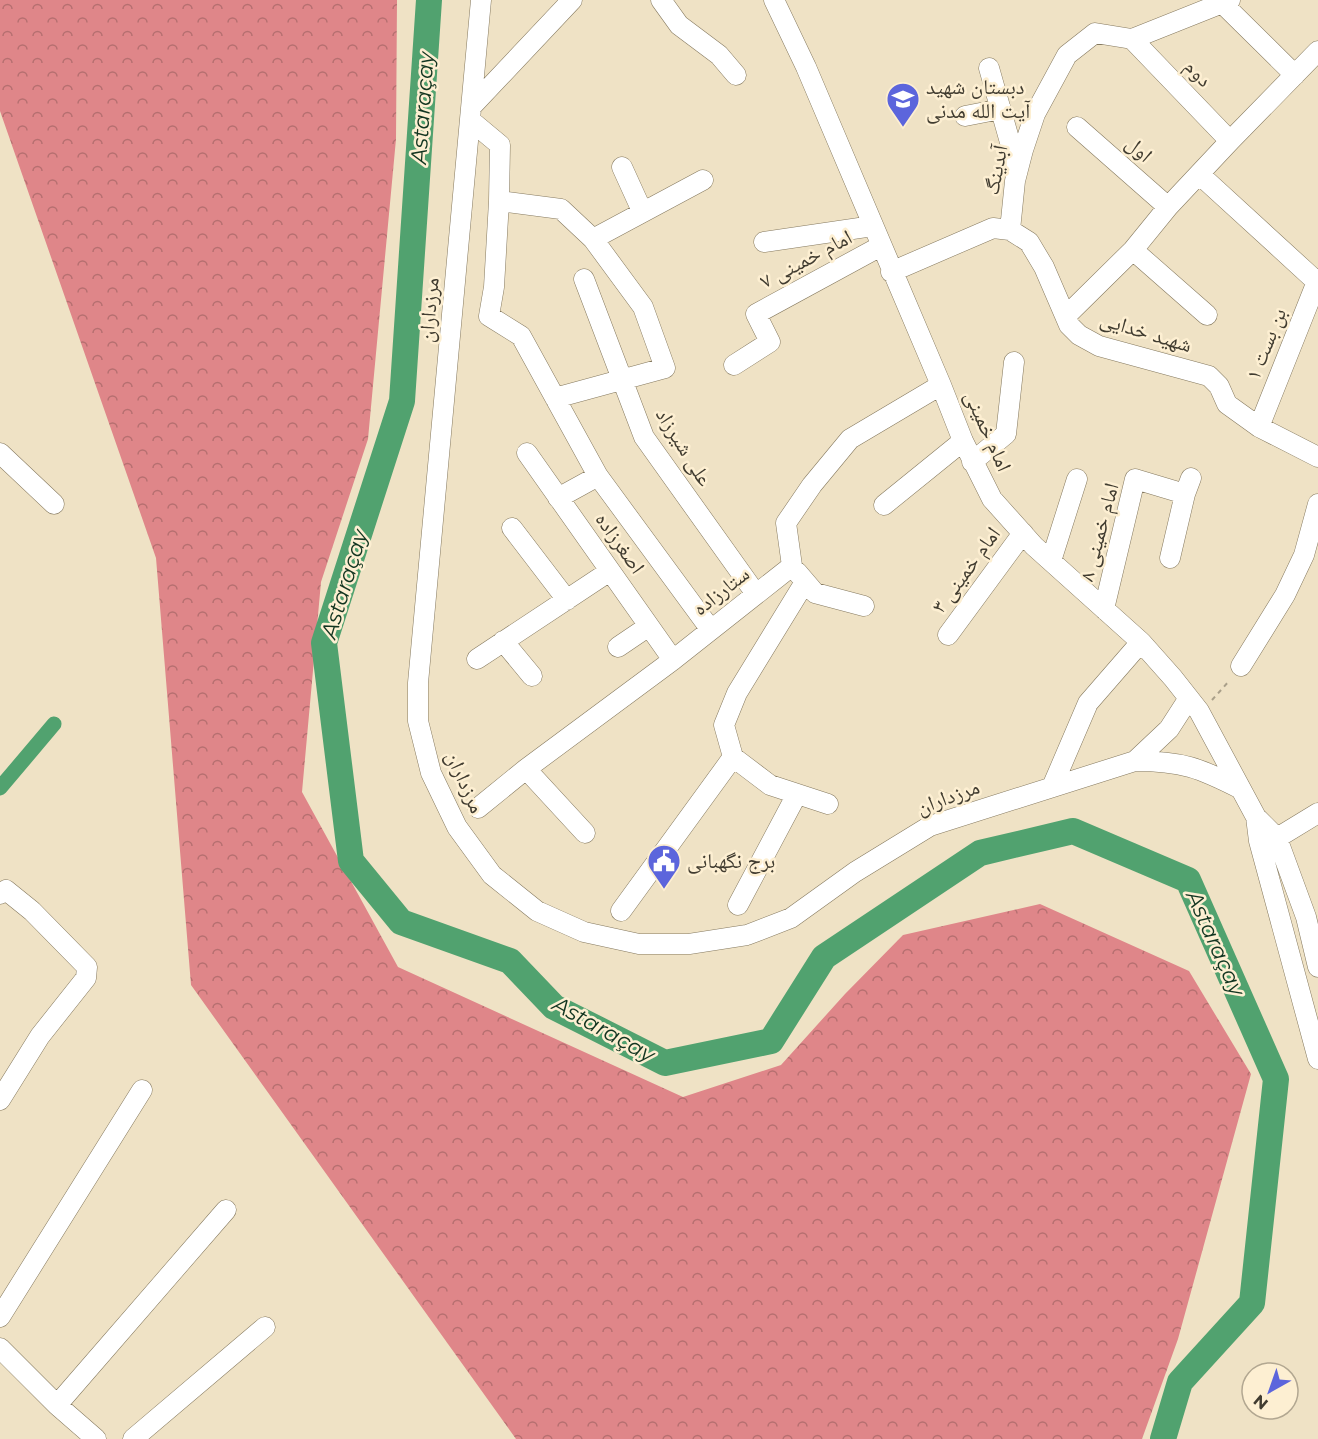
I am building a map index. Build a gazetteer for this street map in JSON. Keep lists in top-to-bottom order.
{
  "streets": {
    "street": [
      "دوم",
      "اول",
      "آبدینگ",
      "امام خمینی ۷",
      "مرزداران",
      "شهید خدایی",
      "بن بست ۱",
      "امام خمینی",
      "علی شیرزاد",
      "امام خمینی ۸",
      "اصغرزاده",
      "امام خمینی ۳",
      "ستارزاده"
    ]
  },
  "crossings": [
    ["دوم", "آبدینگ"],
    ["آبدینگ", "شهید خدایی"],
    ["امام خمینی ۷", "امام خمینی"],
    ["مرزداران", "امام خمینی"],
    ["شهید خدایی", "بن بست ۱"],
    ["امام خمینی", "امام خمینی ۸"],
    ["امام خمینی", "امام خمینی ۳"],
    ["علی شیرزاد", "ستارزاده"],
    ["اصغرزاده", "ستارزاده"]
  ],
  "water": ["Astaraçay"],
  "places": {
    "school or university": ["دبستان شهید آیت الله مدنی"],
    "public building": ["برج نگهبانی"]
  },
  "north": "bottom left"
}
